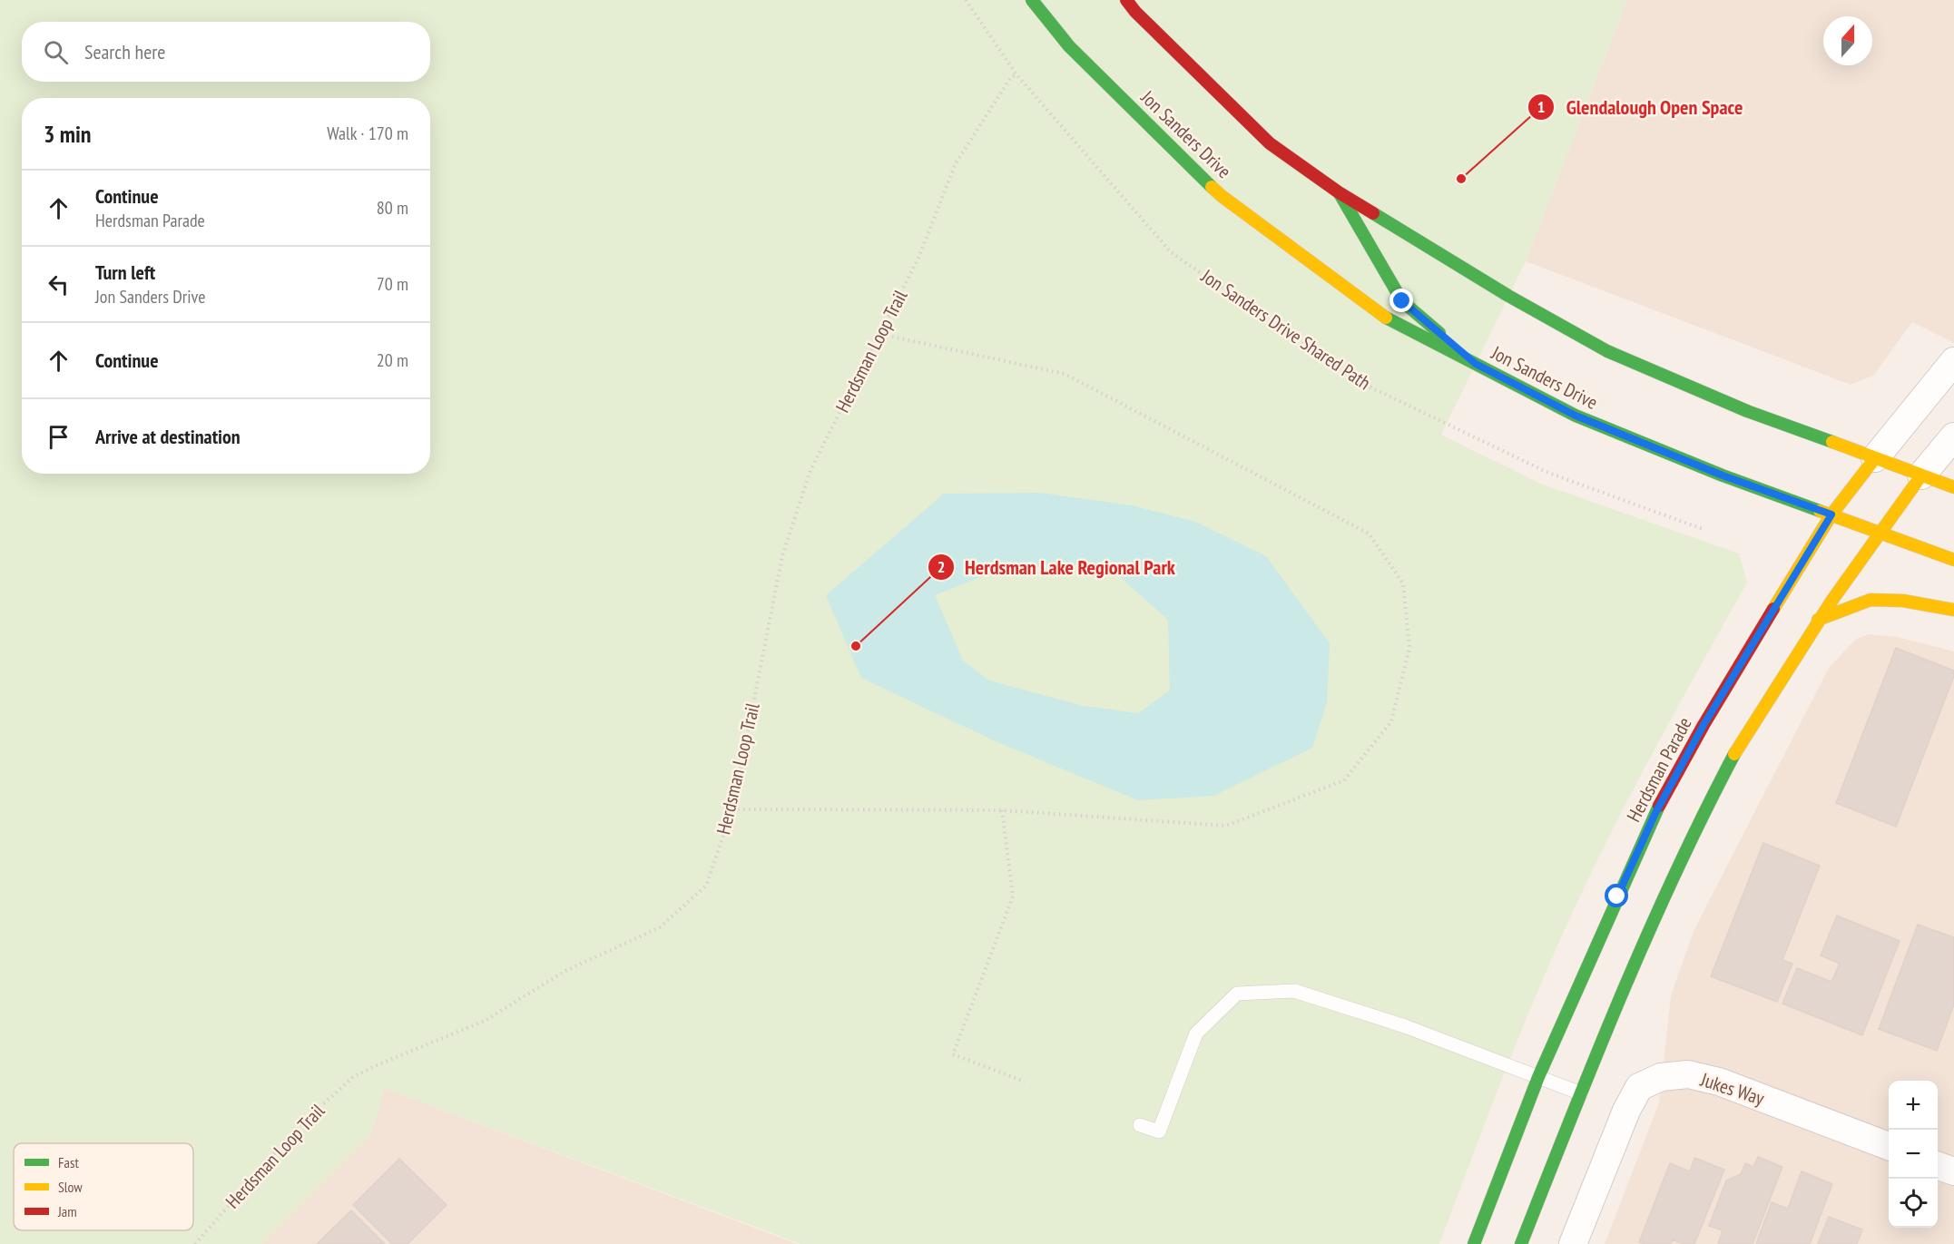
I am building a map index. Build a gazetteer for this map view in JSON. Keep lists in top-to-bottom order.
{
  "streets": {
    "main road": ["Jon Sanders Drive", "Herdsman Parade"],
    "street": ["Jukes Way"],
    "path": ["Jon Sanders Drive Shared Path", "Herdsman Loop Trail"]
  },
  "crossings": [
    ["Jon Sanders Drive", "Herdsman Parade"],
    ["Jon Sanders Drive Shared Path", "Herdsman Loop Trail"]
  ],
  "places": ["Glendalough Open Space", "Herdsman Lake Regional Park"],
  "legend": ["Fast", "Slow", "Jam"],
  "north": "top",
  "page": {
    "search": "Search here",
    "heading": ["3 min", "Walk · 170 m"],
    "list": [
      ["Continue", "Herdsman Parade", "80 m"],
      ["Turn left", "Jon Sanders Drive", "70 m"],
      ["Continue", "20 m"],
      "Arrive at destination"
    ],
    "map_buttons": ["+", "−"]
  }
}
